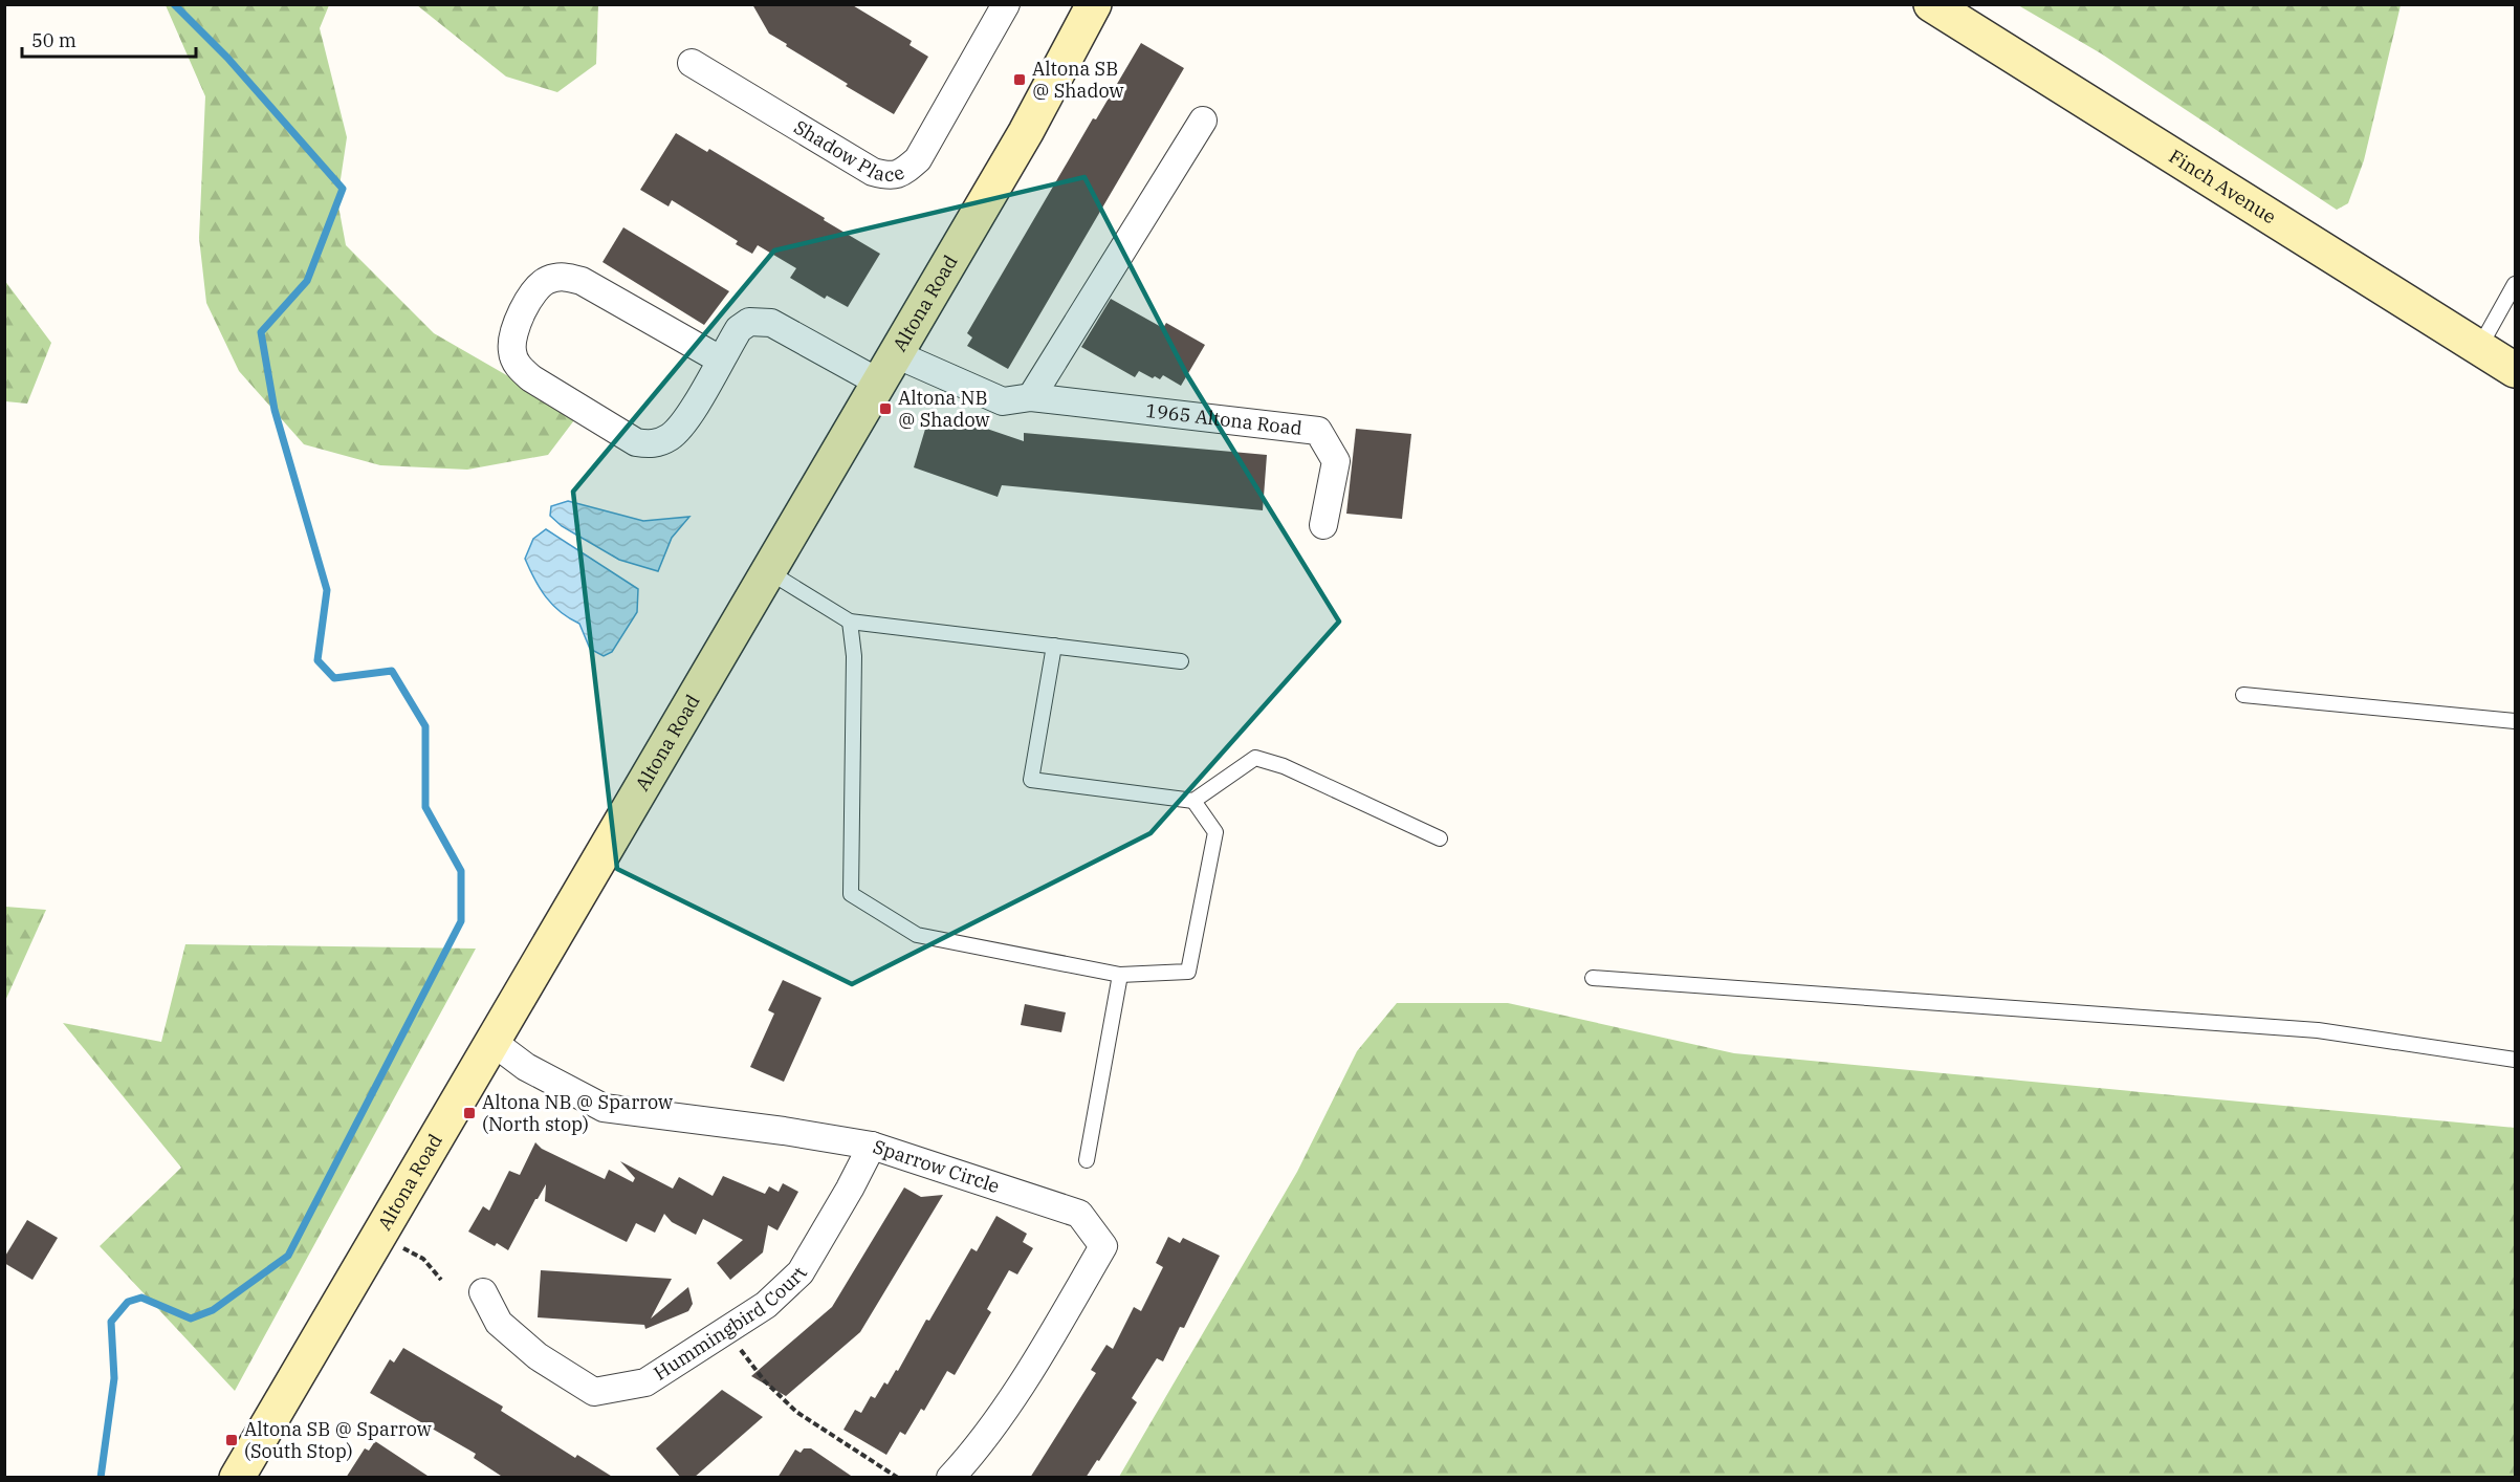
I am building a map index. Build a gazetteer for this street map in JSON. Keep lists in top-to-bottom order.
{
  "streets": {
    "main road": ["Finch Avenue", "Altona Road"],
    "street": [
      "Shadow Place",
      "1965 Altona Road",
      "Sparrow Circle",
      "Hummingbird Court"
    ]
  },
  "crossings": [
    ["Altona Road", "1965 Altona Road"],
    ["Altona Road", "Sparrow Circle"],
    ["Sparrow Circle", "Hummingbird Court"]
  ],
  "places": {
    "transit": [
      "Altona SB @ Shadow",
      "Altona NB @ Shadow",
      "Altona NB @ Sparrow (North stop)",
      "Altona SB @ Sparrow (South Stop)"
    ]
  },
  "scale_bar": "50 m"
}
